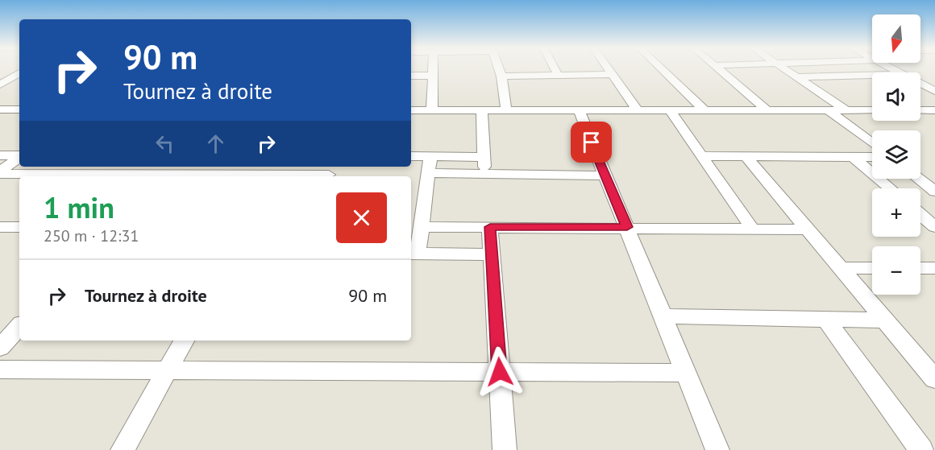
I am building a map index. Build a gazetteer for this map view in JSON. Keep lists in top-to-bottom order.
{
  "north": "bottom",
  "page": {
    "map_buttons": ["+", "−"],
    "turn": ["90 m", "Tournez à droite"],
    "heading": ["1 min", "250 m · 12:31"],
    "list": [
      {
        "name": "Tournez à droite",
        "value": "90 m"
      }
    ]
  }
}
